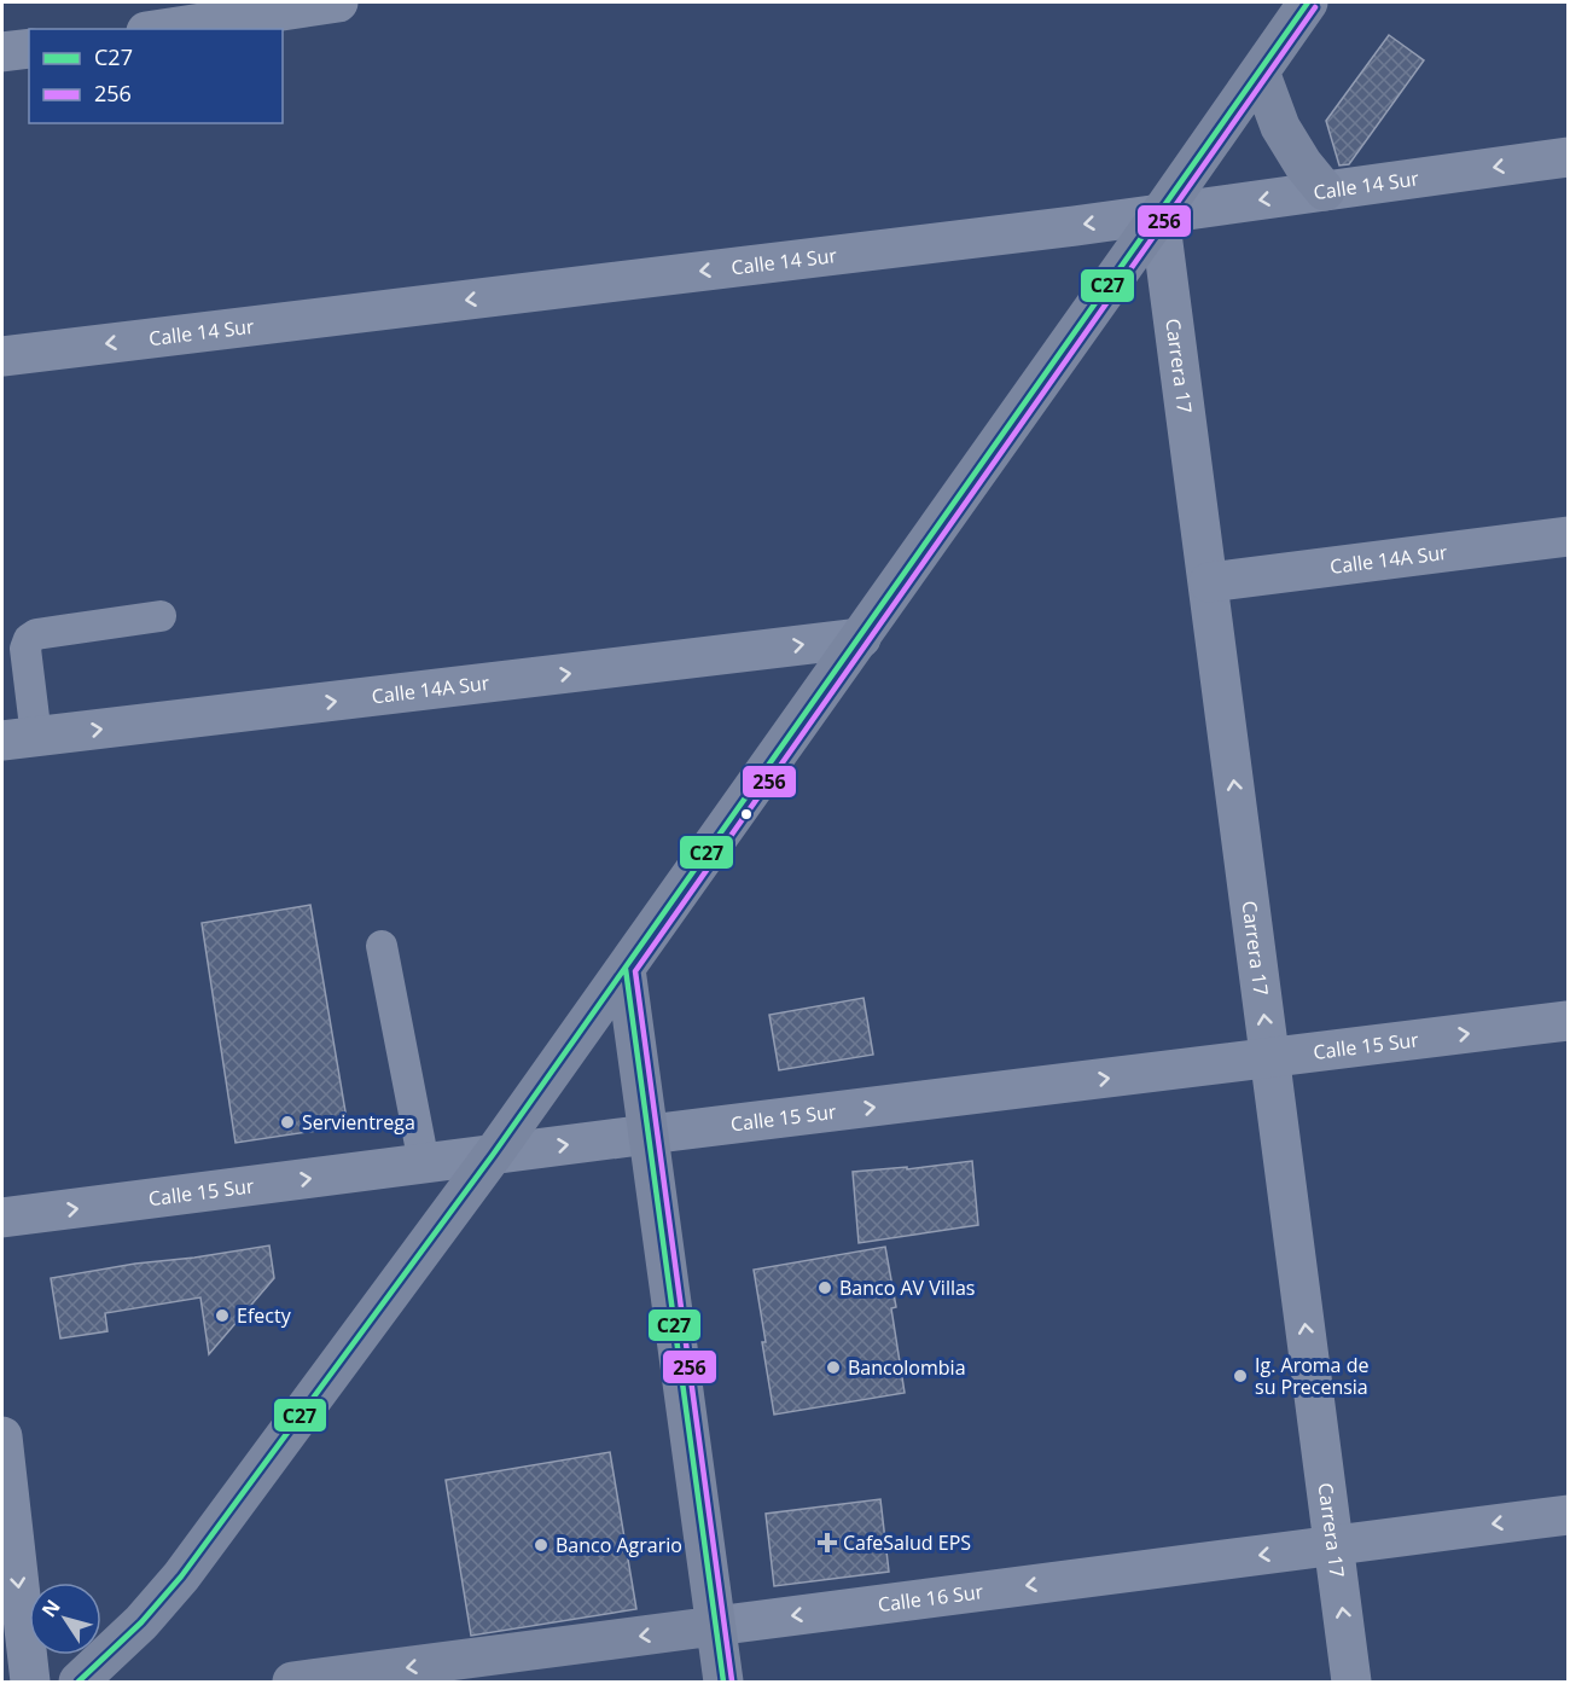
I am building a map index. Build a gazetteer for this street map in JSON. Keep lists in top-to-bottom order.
{
  "streets": {
    "main road": ["Calle 16 Sur"],
    "street": [
      "Calle 14 Sur",
      "Carrera 17",
      "Calle 14A Sur",
      "Calle 15 Sur"
    ]
  },
  "crossings": [
    ["Calle 14 Sur", "Carrera 17"],
    ["Carrera 17", "Calle 14A Sur"],
    ["Carrera 17", "Calle 15 Sur"],
    ["Carrera 17", "Calle 16 Sur"]
  ],
  "one_way": [
    "Calle 14 Sur",
    "Carrera 17",
    "Calle 14A Sur",
    "Calle 15 Sur",
    "Calle 16 Sur"
  ],
  "places": {
    "other": [
      "Servientrega",
      "Banco AV Villas",
      "Efecty",
      "Bancolombia",
      "Ig. Aroma de su Precensia",
      "Banco Agrario"
    ],
    "health": ["CafeSalud EPS"]
  },
  "lines": ["transit line C27", "transit line 256"],
  "legend": ["C27", "256"],
  "north": "top left"
}
